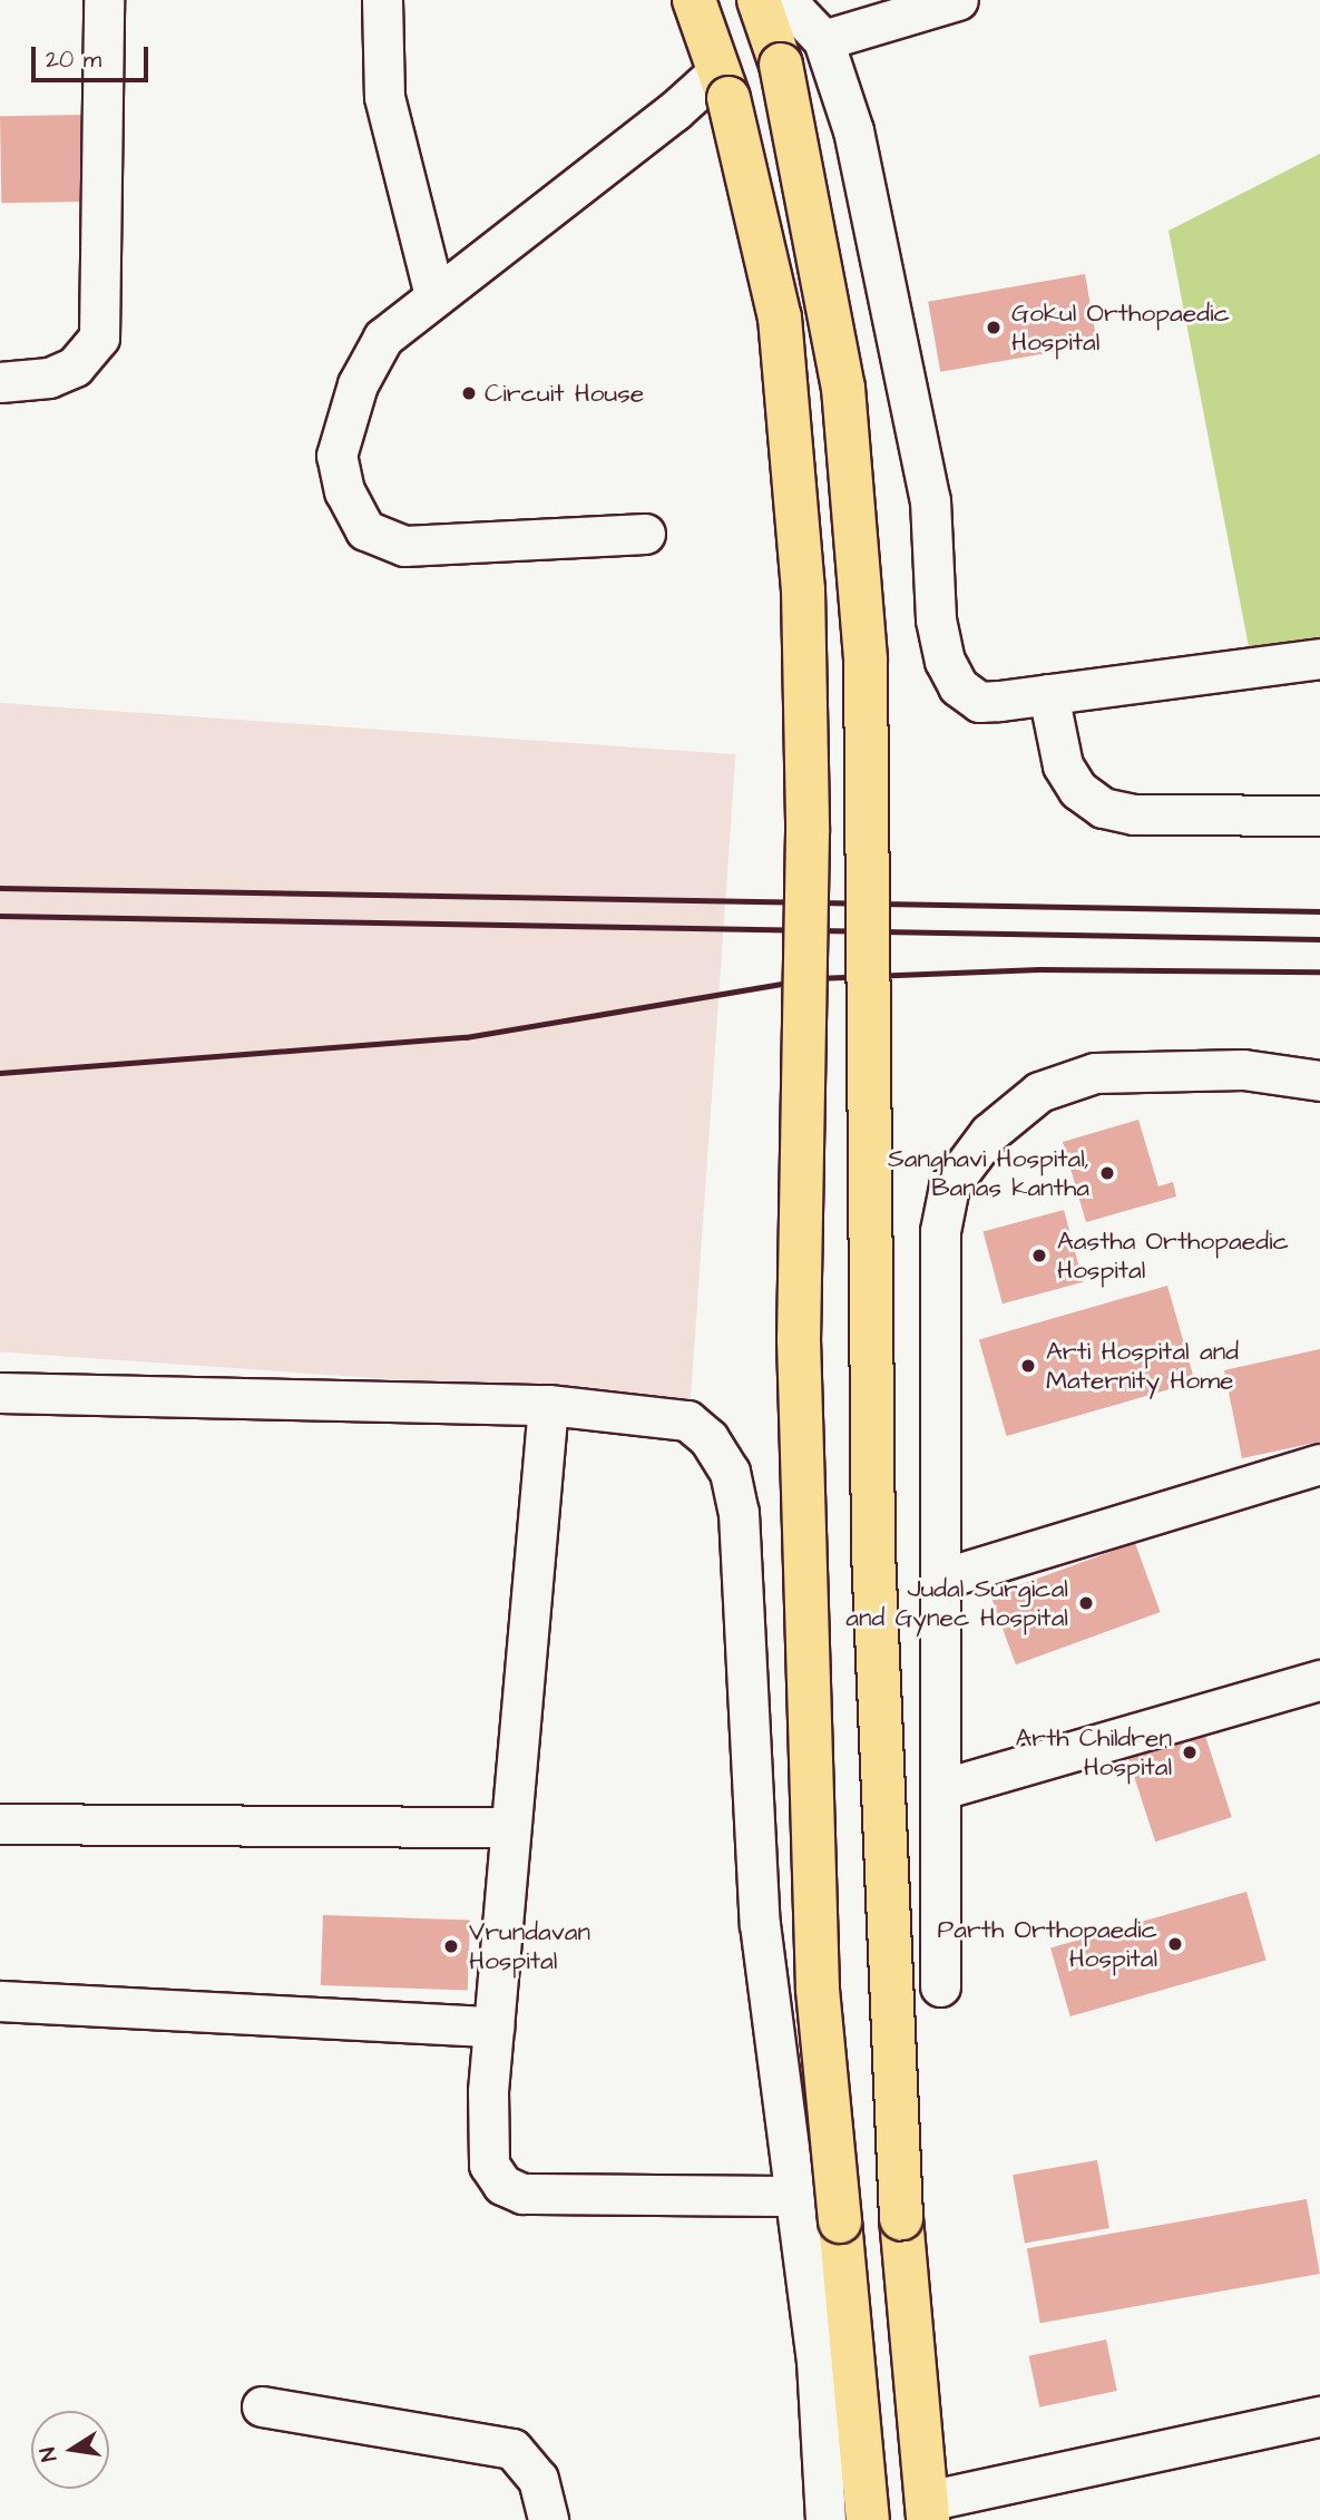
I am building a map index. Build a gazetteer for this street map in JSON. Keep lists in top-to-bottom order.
{
  "places": [
    "Gokul Orthopaedic Hospital",
    "Circuit House",
    "Sanghavi Hospital, Banas kantha",
    "Aastha Orthopaedic Hospital",
    "Arti Hospital and Maternity Home",
    "Judal Surgical and Gynec Hospital",
    "Arth Children Hospital",
    "Parth Orthopaedic Hospital",
    "Vrundavan Hospital"
  ],
  "scale_bar": "20 m",
  "north": "left"
}
